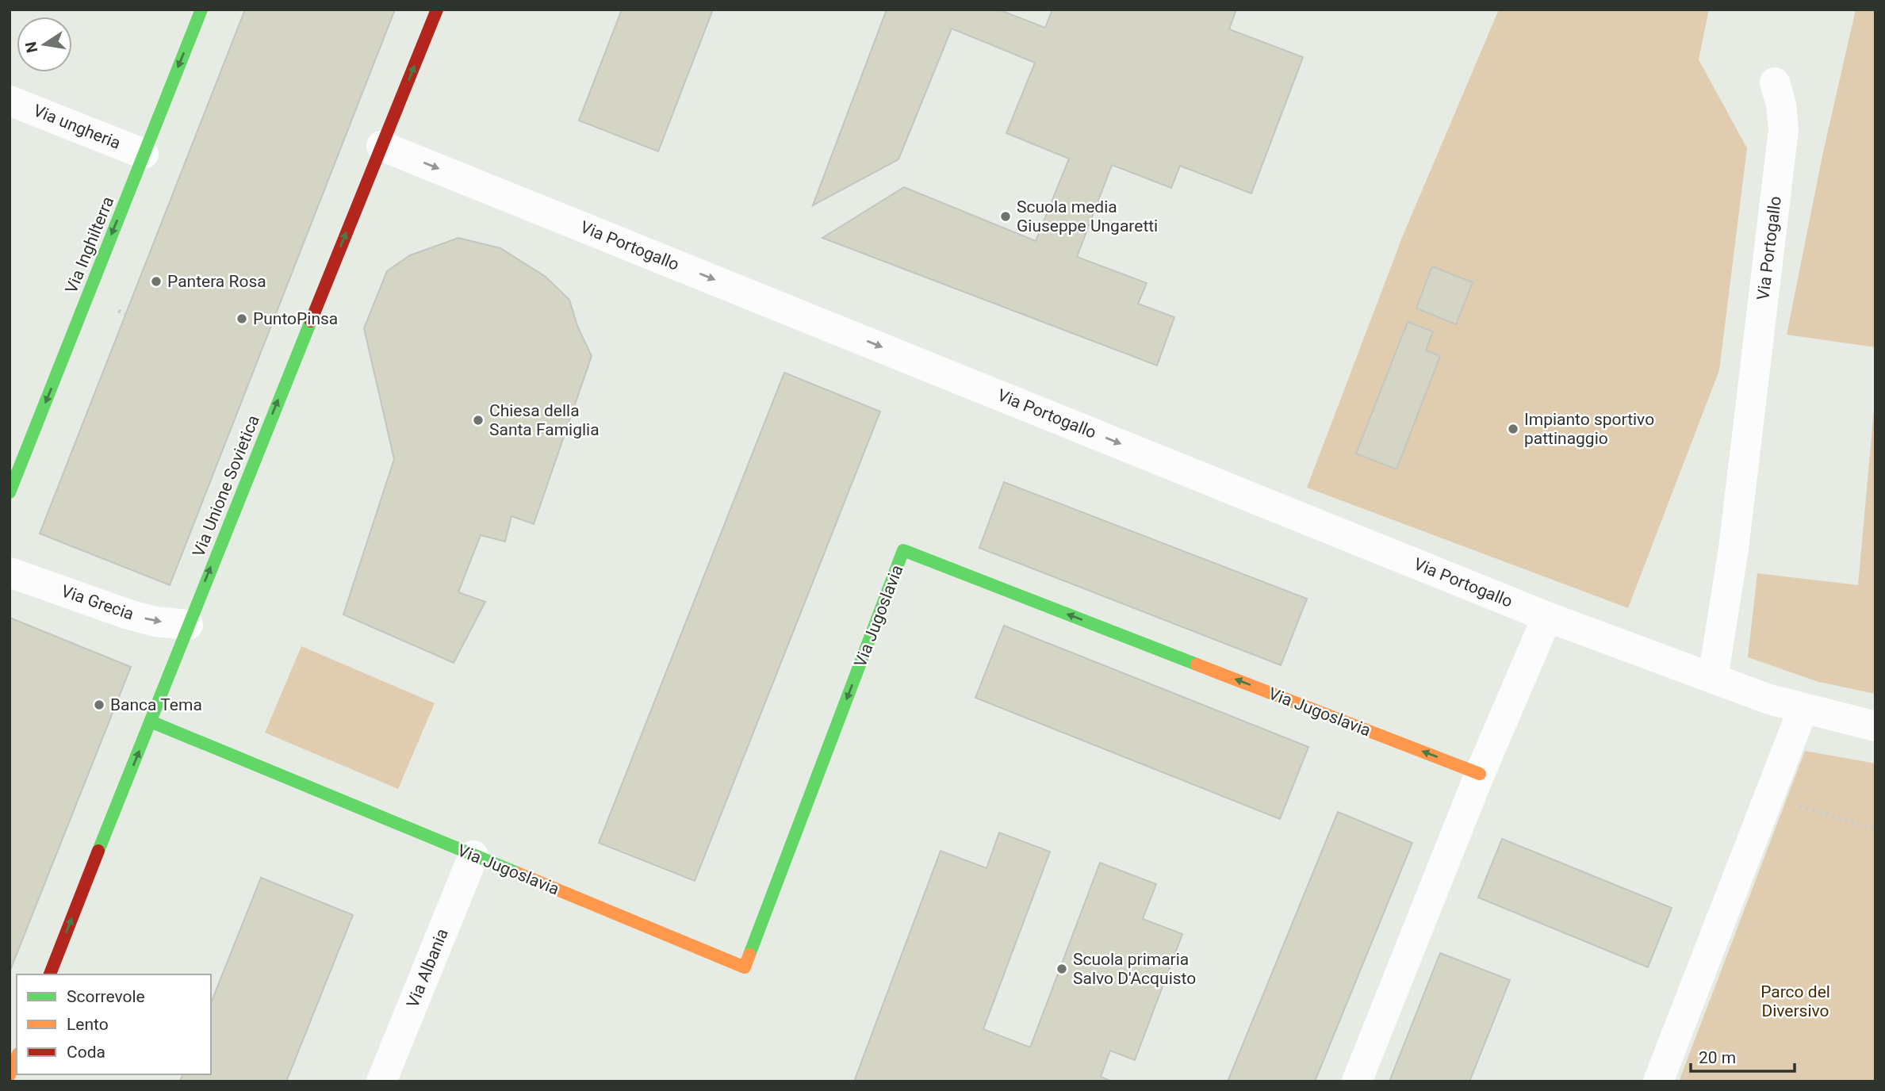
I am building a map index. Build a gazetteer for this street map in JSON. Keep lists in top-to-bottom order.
{
  "streets": {
    "street": [
      "Via ungheria",
      "Via Inghilterra",
      "Via Portogallo",
      "Via Unione Sovietica",
      "Via Grecia",
      "Via Jugoslavia",
      "Via Albania"
    ]
  },
  "crossings": [
    ["Via ungheria", "Via Inghilterra"],
    ["Via Portogallo", "Via Unione Sovietica"],
    ["Via Unione Sovietica", "Via Grecia"],
    ["Via Unione Sovietica", "Via Jugoslavia"],
    ["Via Jugoslavia", "Via Albania"]
  ],
  "one_way": [
    "Via Inghilterra",
    "Via Portogallo",
    "Via Unione Sovietica",
    "Via Grecia"
  ],
  "parks": ["Parco del Diversivo"],
  "places": [
    "Scuola media Giuseppe Ungaretti",
    "Pantera Rosa",
    "PuntoPinsa",
    "Chiesa della Santa Famiglia",
    "Impianto sportivo pattinaggio",
    "Banca Tema",
    "Scuola primaria Salvo D'Acquisto"
  ],
  "legend": ["Scorrevole", "Lento", "Coda"],
  "scale_bar": "20 m",
  "north": "left"
}
